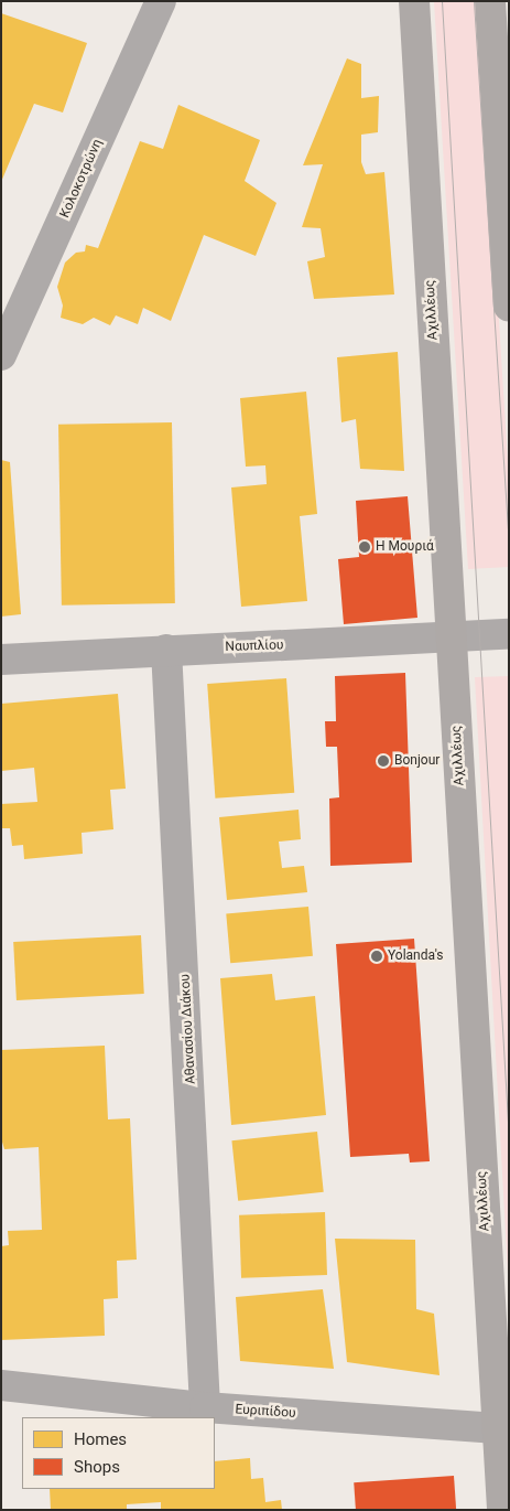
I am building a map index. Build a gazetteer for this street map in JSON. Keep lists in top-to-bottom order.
{
  "streets": {
    "main road": ["Αχιλλέως"],
    "street": [
      "Κολοκοτρώνη",
      "Ναυπλίου",
      "Αθανασίου Διάκου",
      "Ευριπίδου"
    ]
  },
  "crossings": [
    ["Αχιλλέως", "Ναυπλίου"],
    ["Αχιλλέως", "Ευριπίδου"],
    ["Ναυπλίου", "Αθανασίου Διάκου"],
    ["Αθανασίου Διάκου", "Ευριπίδου"]
  ],
  "places": ["Η Μουριά", "Bonjour", "Yolanda's"],
  "legend": ["Homes", "Shops"]
}
